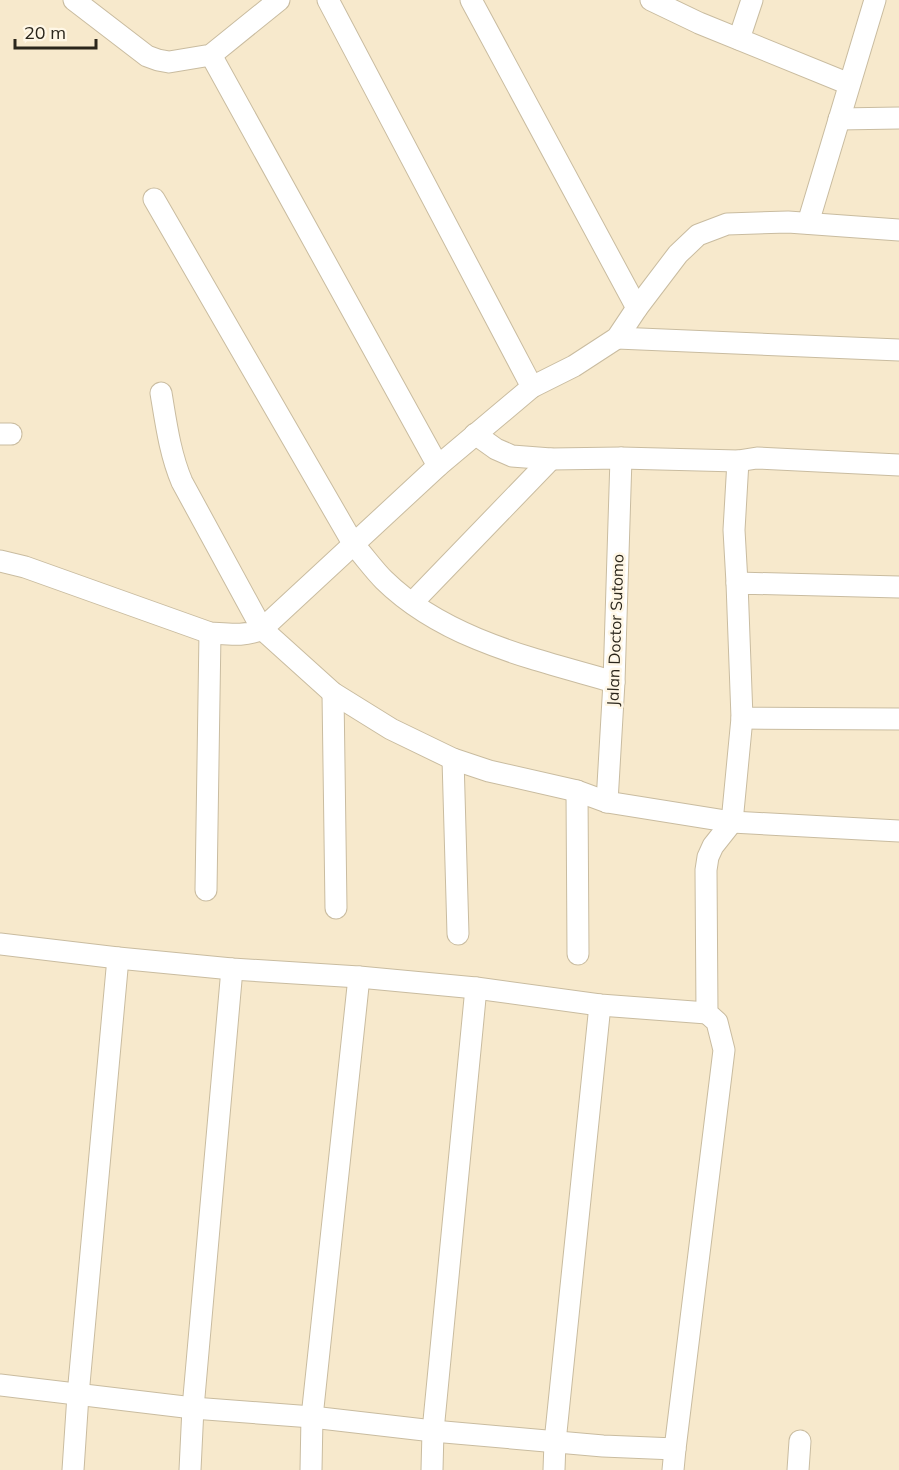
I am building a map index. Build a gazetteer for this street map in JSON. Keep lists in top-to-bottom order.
{
  "streets": {
    "street": ["Jalan Doctor Sutomo"]
  },
  "scale_bar": "20 m"
}
